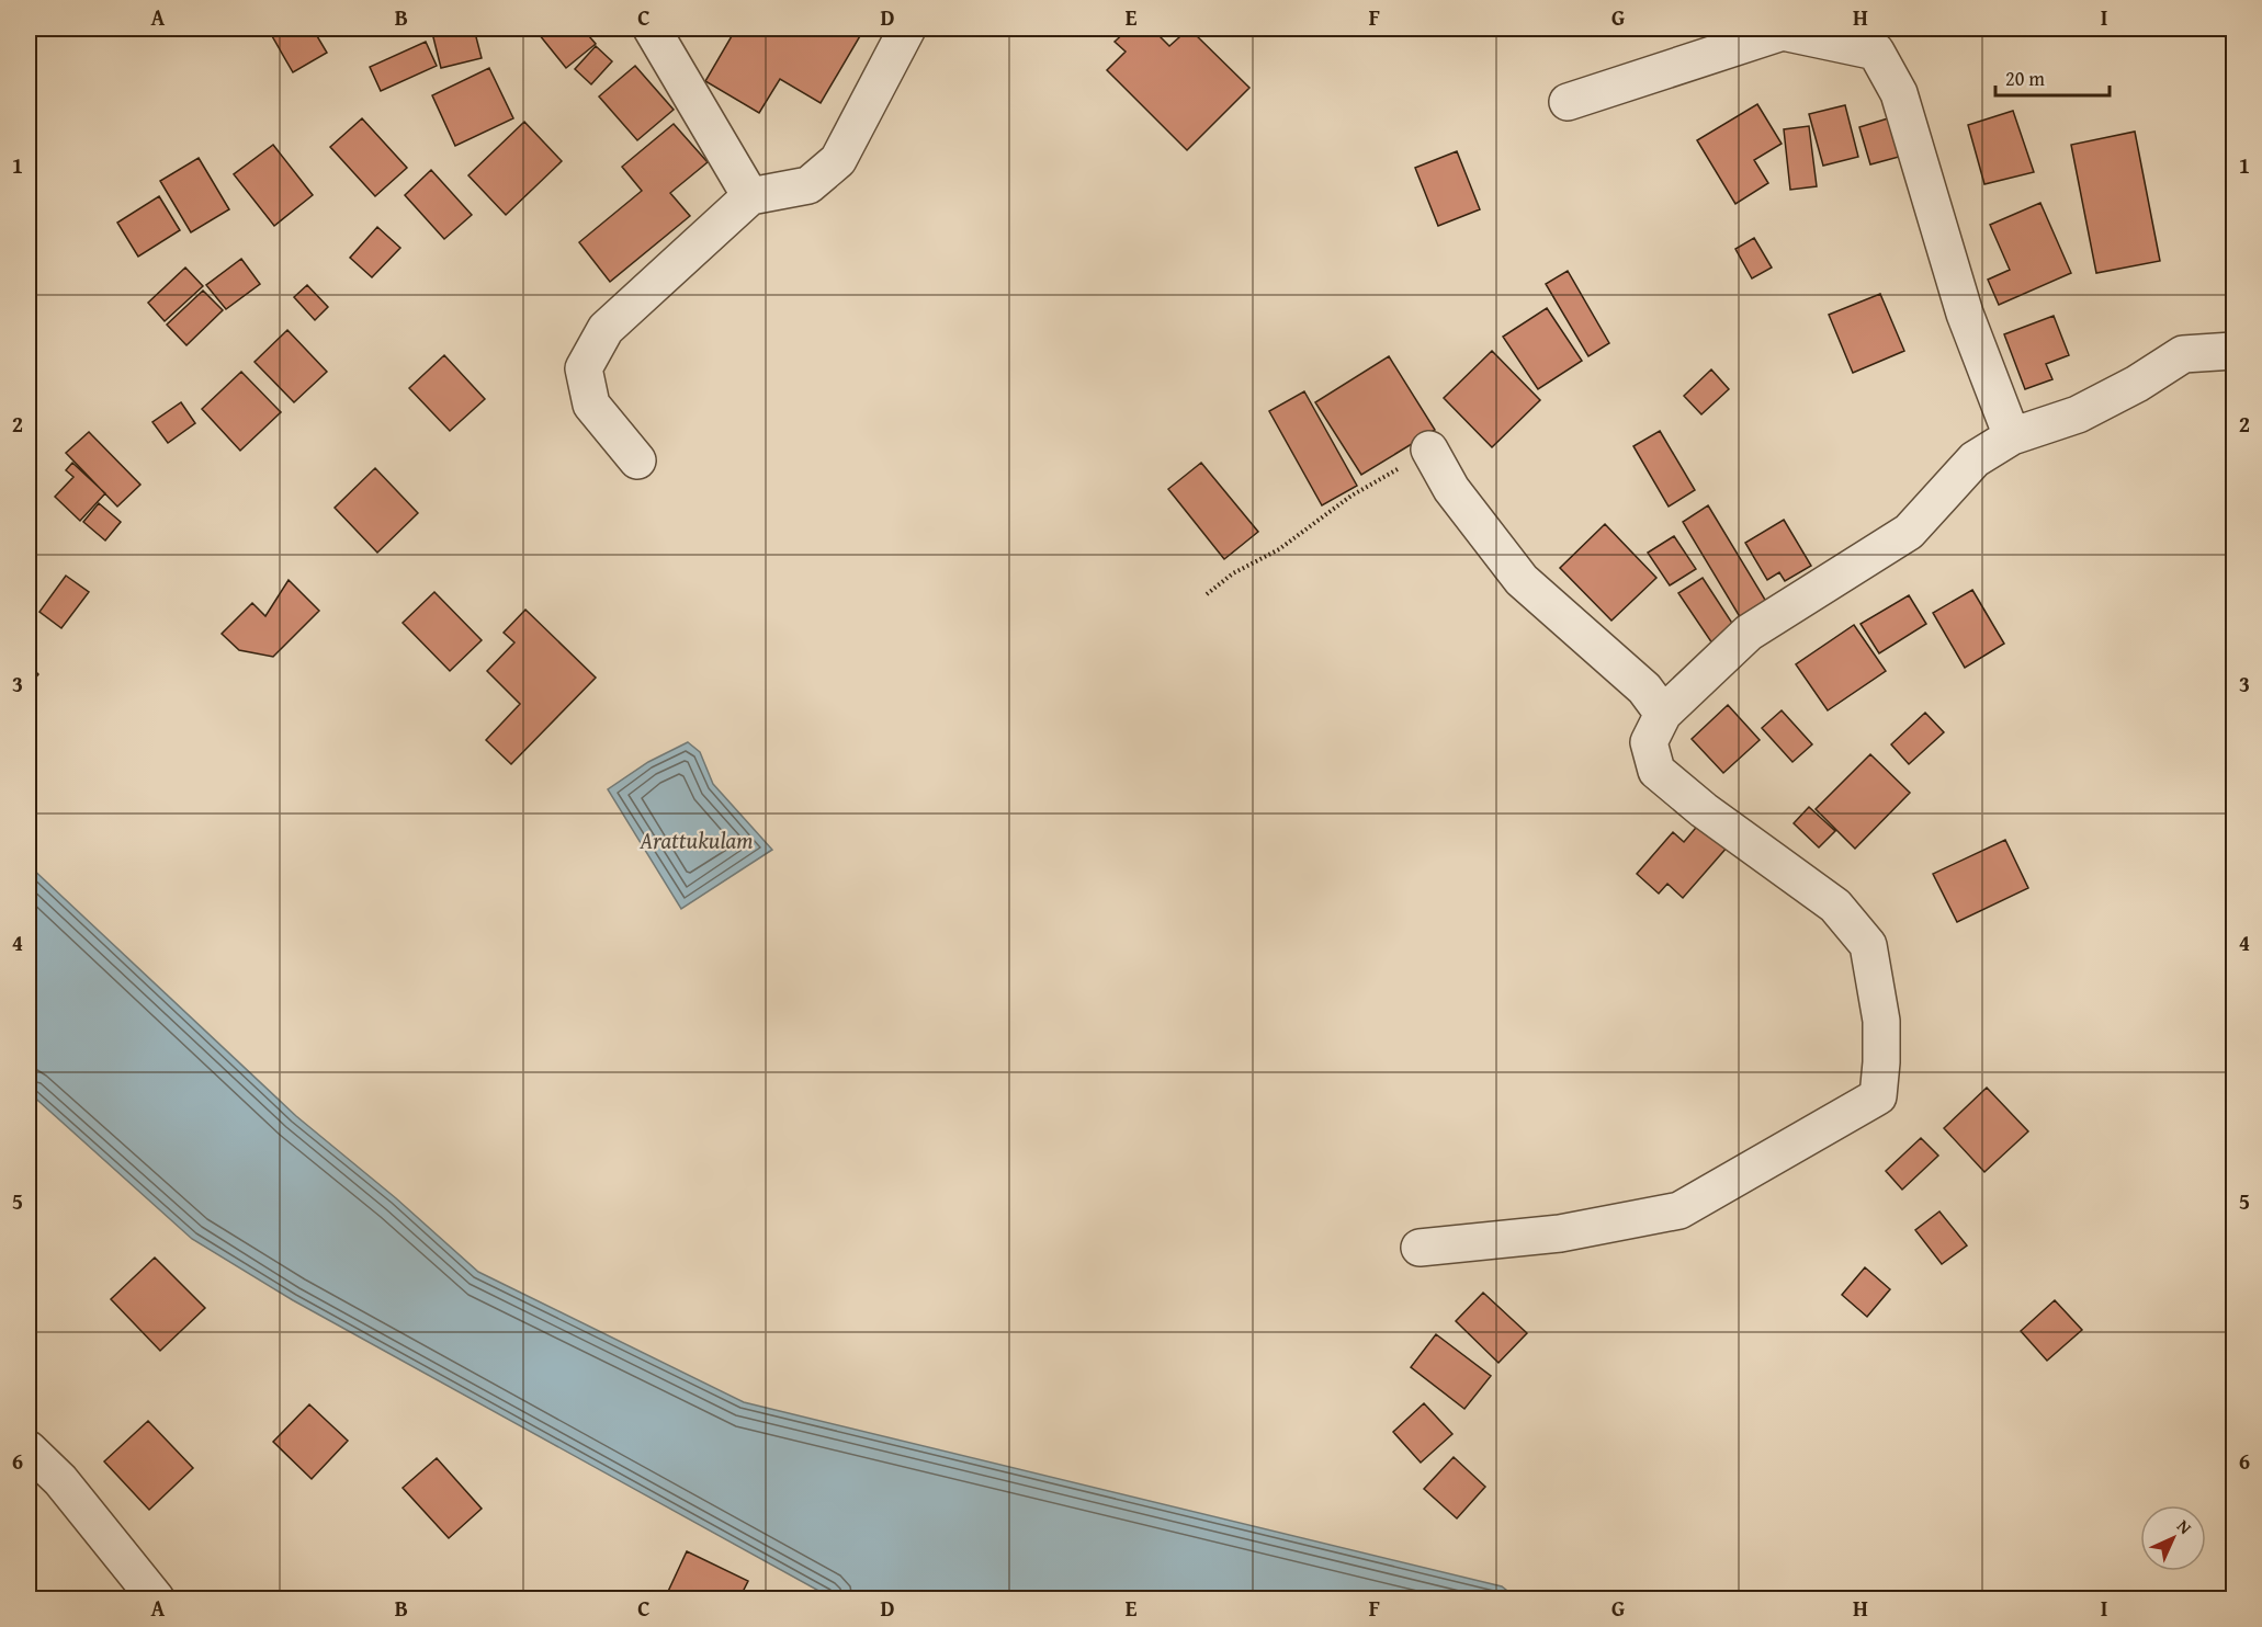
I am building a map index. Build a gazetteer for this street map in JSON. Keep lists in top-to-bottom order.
{
  "water": ["Arattukulam"],
  "scale_bar": "20 m",
  "north": "top right",
  "grid": {
    "columns": [
      "A",
      "B",
      "C",
      "D",
      "E",
      "F",
      "G",
      "H",
      "I"
    ],
    "rows": [
      "1",
      "2",
      "3",
      "4",
      "5",
      "6"
    ]
  }
}
